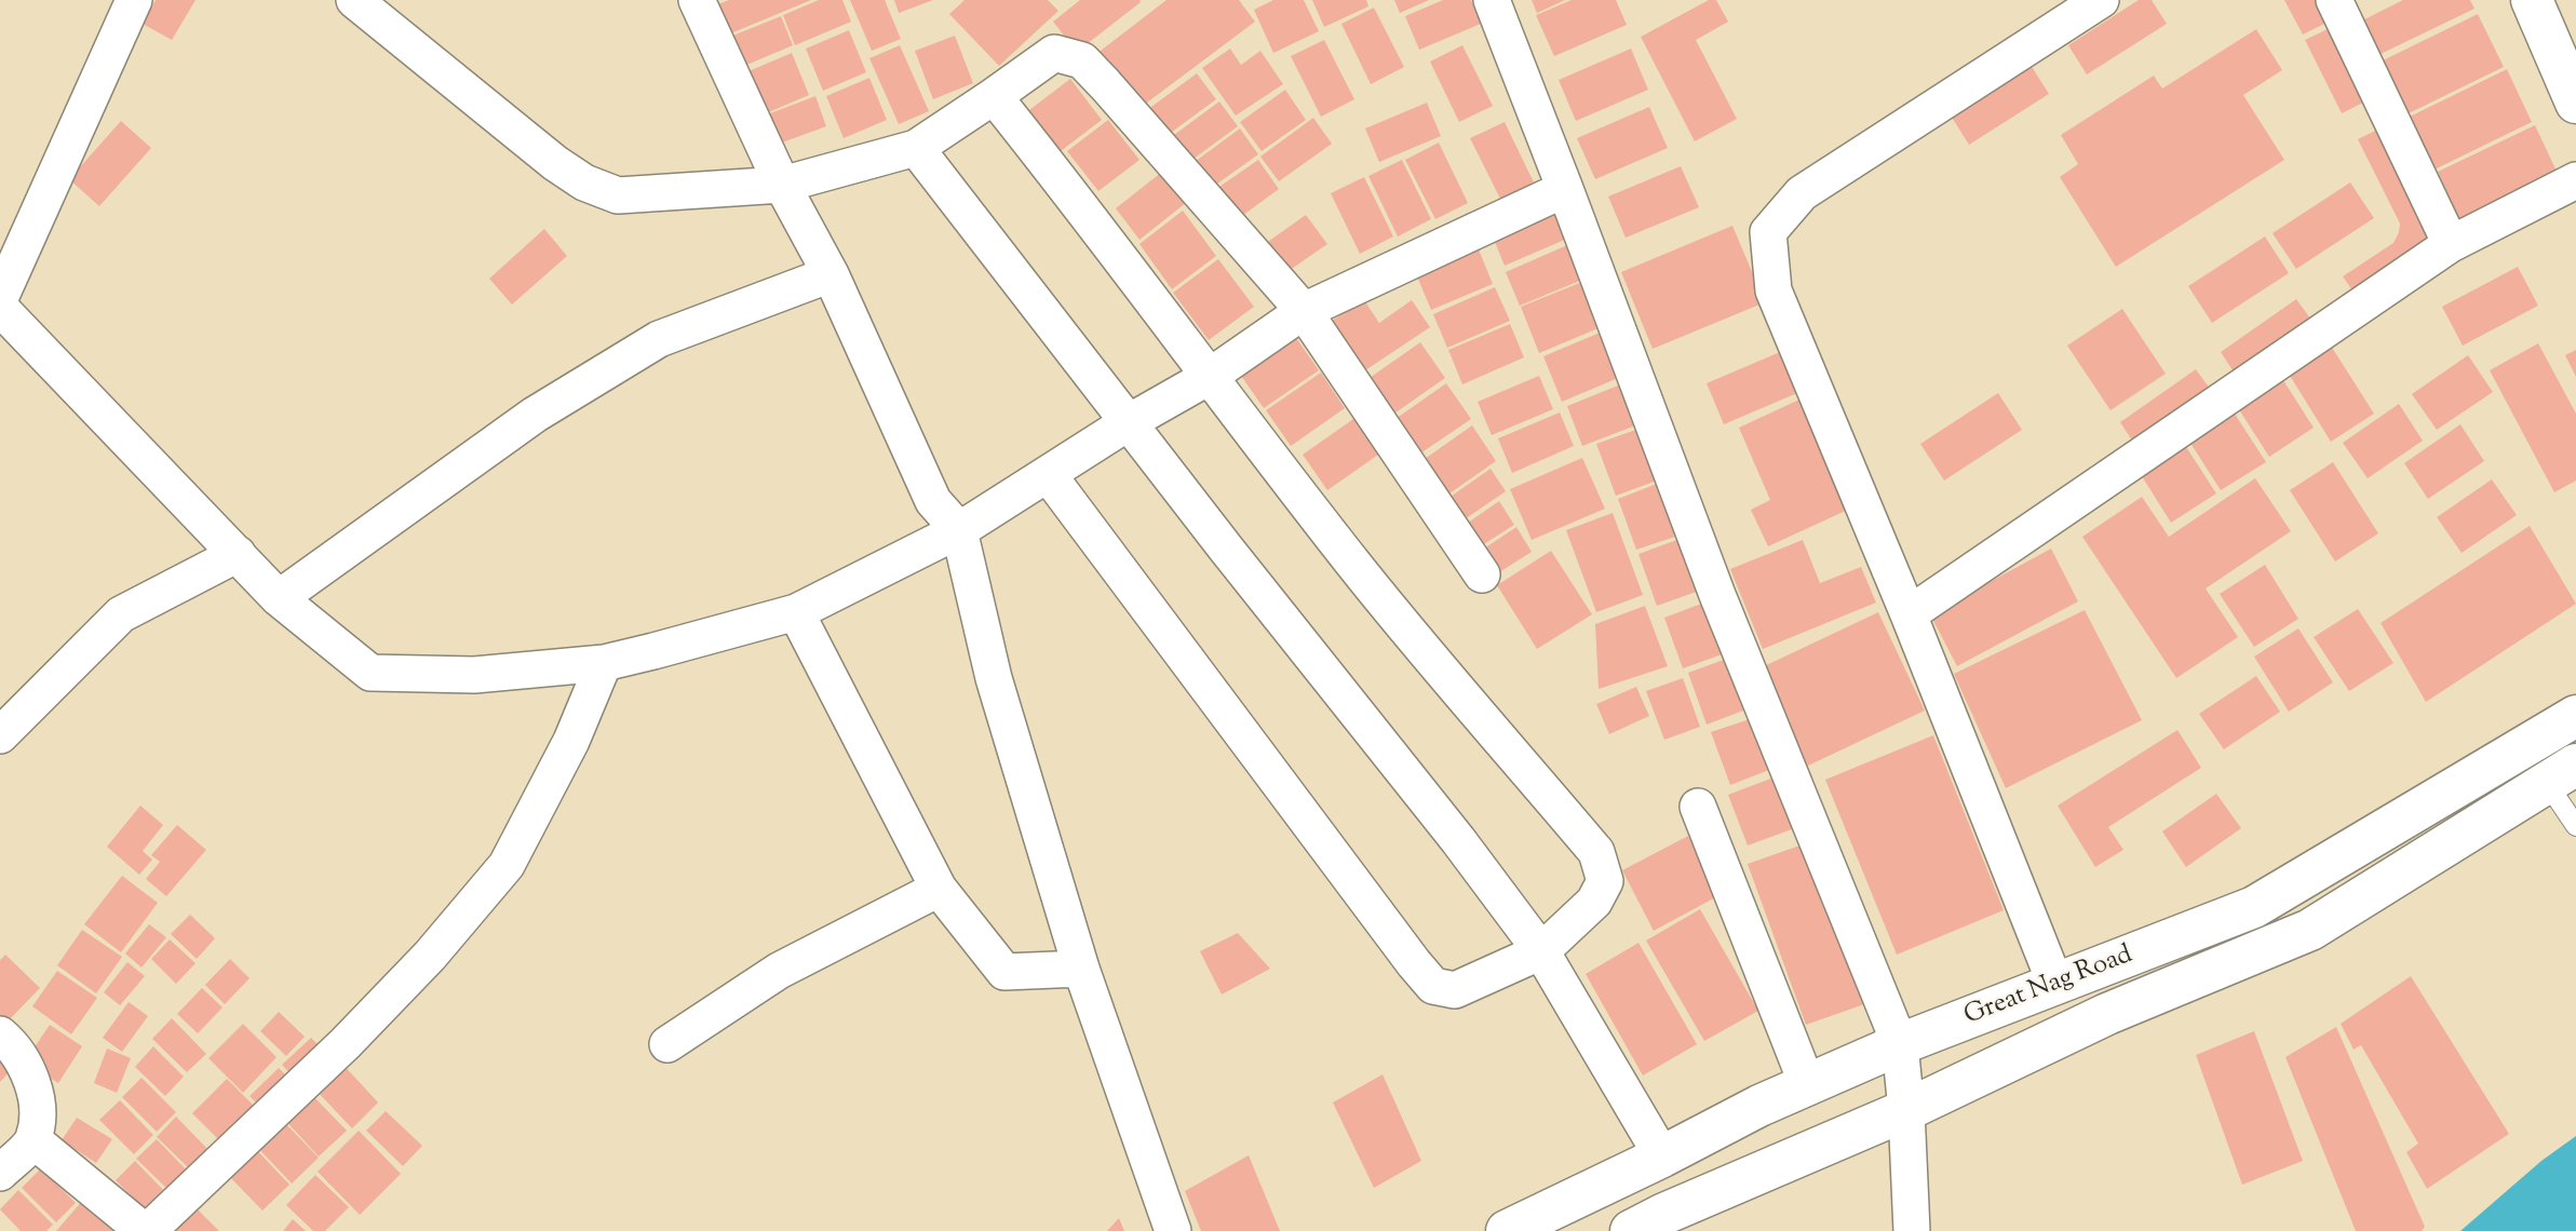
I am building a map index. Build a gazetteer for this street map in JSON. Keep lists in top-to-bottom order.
{
  "streets": {
    "main road": ["Great Nag Road"]
  }
}
